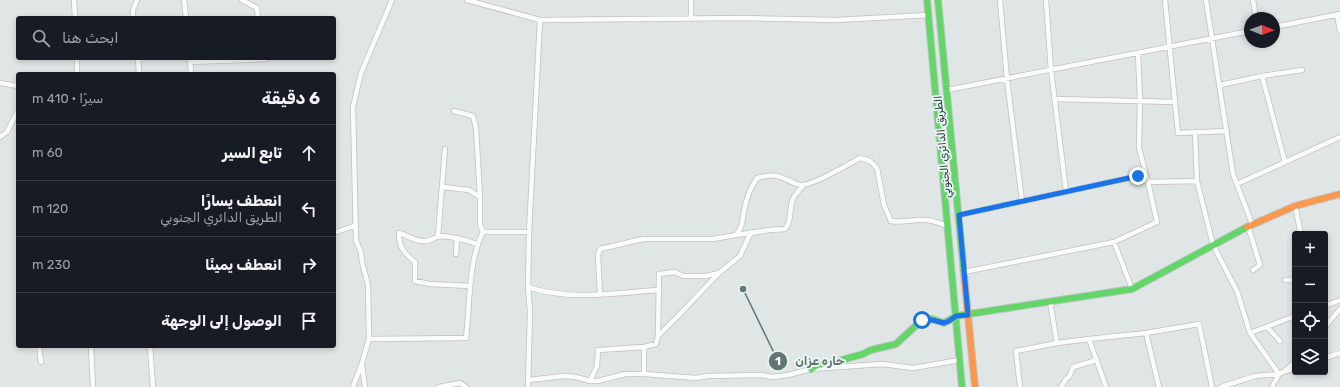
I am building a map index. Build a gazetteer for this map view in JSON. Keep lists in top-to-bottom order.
{
  "streets": {
    "main road": ["الطريق الدائري الجنوبي"]
  },
  "places": ["حاره عزان"],
  "north": "right",
  "page": {
    "search": "ابحث هنا",
    "heading": ["6 دقيقة", "سيرًا · 410 m"],
    "list": [
      ["تابع السير", "60 m"],
      ["انعطف يسارًا", "الطريق الدائري الجنوبي", "120 m"],
      ["انعطف يمينًا", "230 m"],
      "الوصول إلى الوجهة"
    ],
    "map_buttons": ["+", "−"]
  }
}
